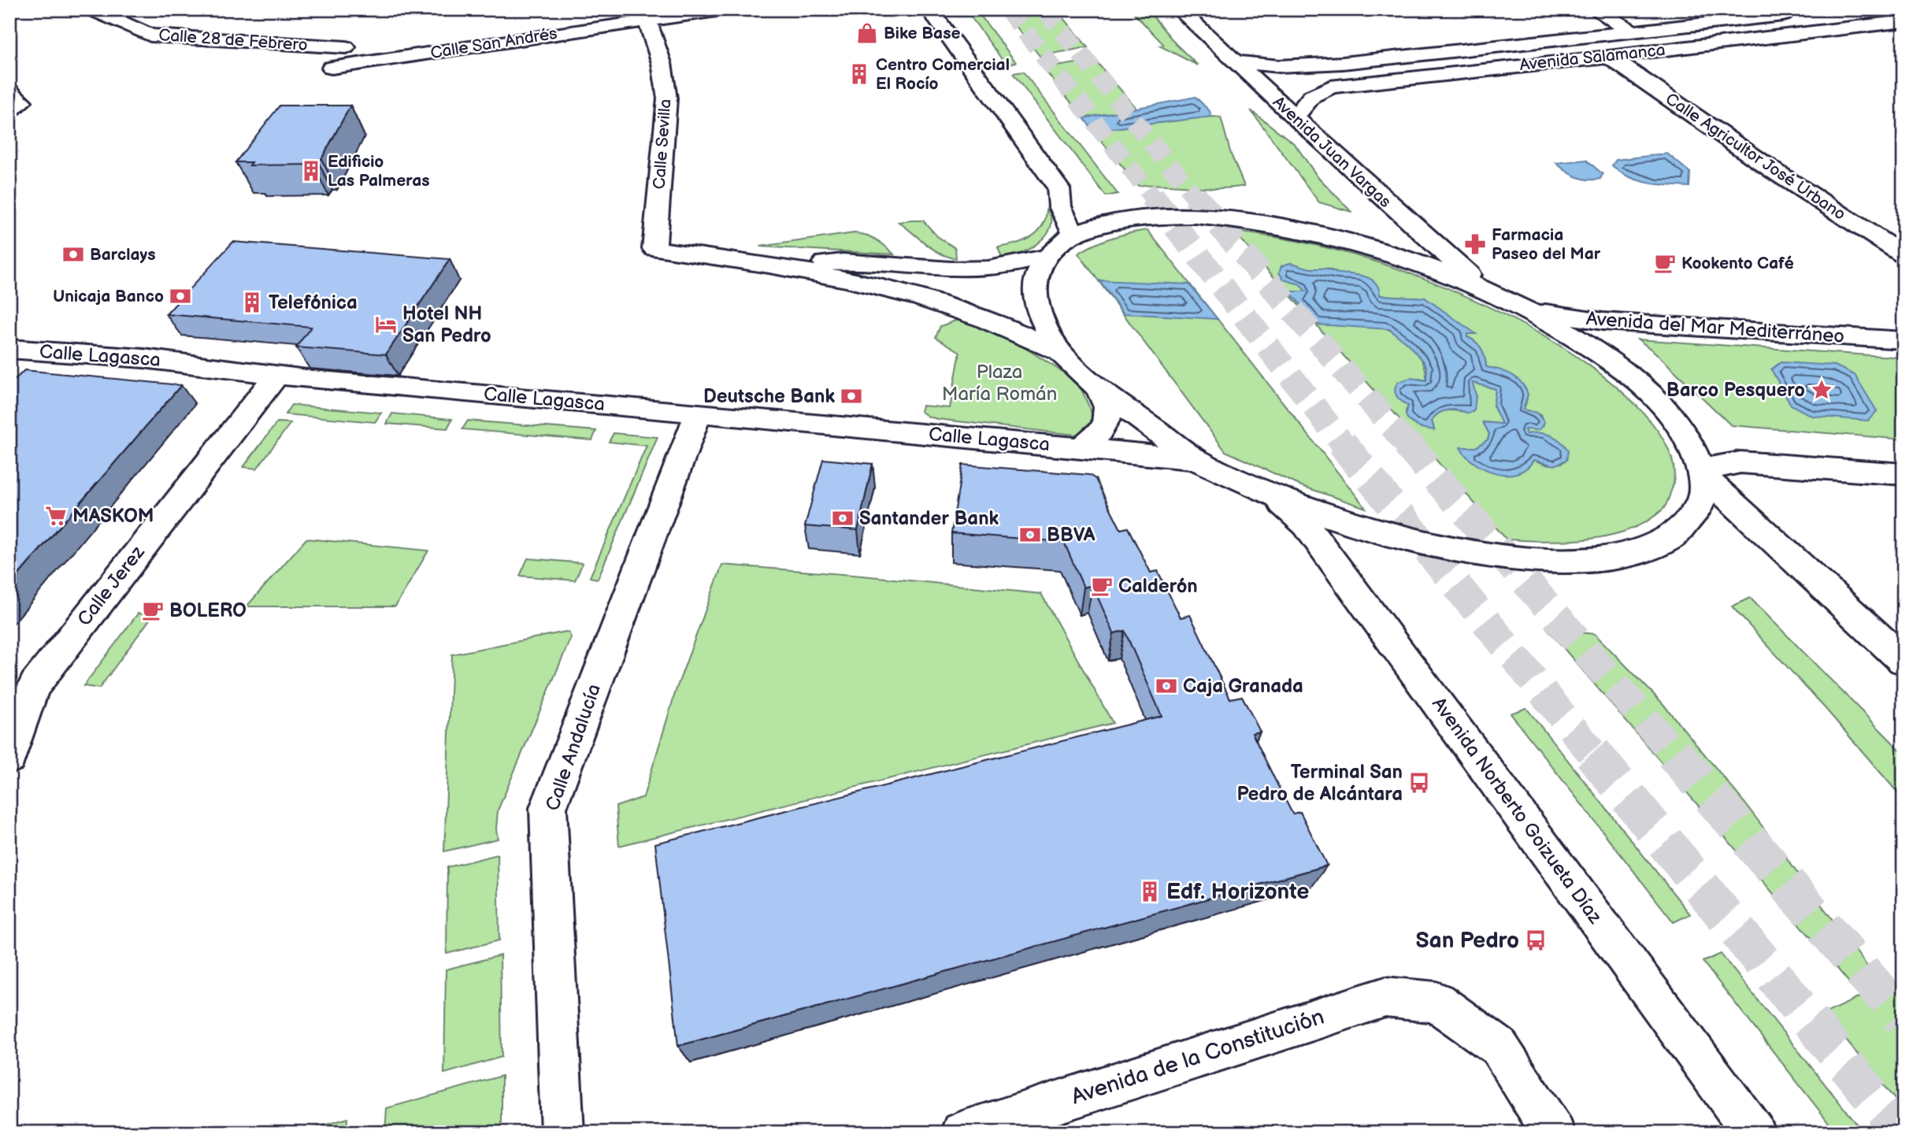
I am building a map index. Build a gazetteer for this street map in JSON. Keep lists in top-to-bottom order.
{
  "streets": {
    "street": [
      "Calle 28 de Febrero",
      "Calle San Andrés",
      "Avenida Salamanca",
      "Calle Sevilla",
      "Avenida Juan Vargas",
      "Calle Agricultor José Urbano",
      "Avenida del Mar Mediterráneo",
      "Calle Lagasca",
      "Calle Jerez",
      "Calle Andalucía",
      "Avenida Norberto Goizueta Díaz",
      "Avenida de la Constitución"
    ]
  },
  "crossings": [
    ["Calle San Andrés", "Calle Sevilla"],
    ["Avenida Salamanca", "Avenida Juan Vargas"],
    ["Avenida Salamanca", "Calle Agricultor José Urbano"],
    ["Calle Lagasca", "Calle Jerez"],
    ["Calle Lagasca", "Calle Andalucía"]
  ],
  "parks": ["Plaza María Román"],
  "places": {
    "shop": ["Bike Base"],
    "building": [
      "Centro Comercial El Rocío",
      "Edificio Las Palmeras",
      "Telefónica",
      "Edf. Horizonte"
    ],
    "pharmacy": ["Farmacia Paseo del Mar"],
    "bank": [
      "Barclays",
      "Unicaja Banco",
      "Deutsche Bank",
      "Santander Bank",
      "BBVA",
      "Caja Granada"
    ],
    "cafe": ["Kookento Café", "Calderón", "BOLERO"],
    "hotel": ["Hotel NH San Pedro"],
    "place": ["Barco Pesquero"],
    "supermarket": ["MASKOM"],
    "bus stop": ["Terminal San Pedro de Alcántara", "San Pedro"]
  }
}
